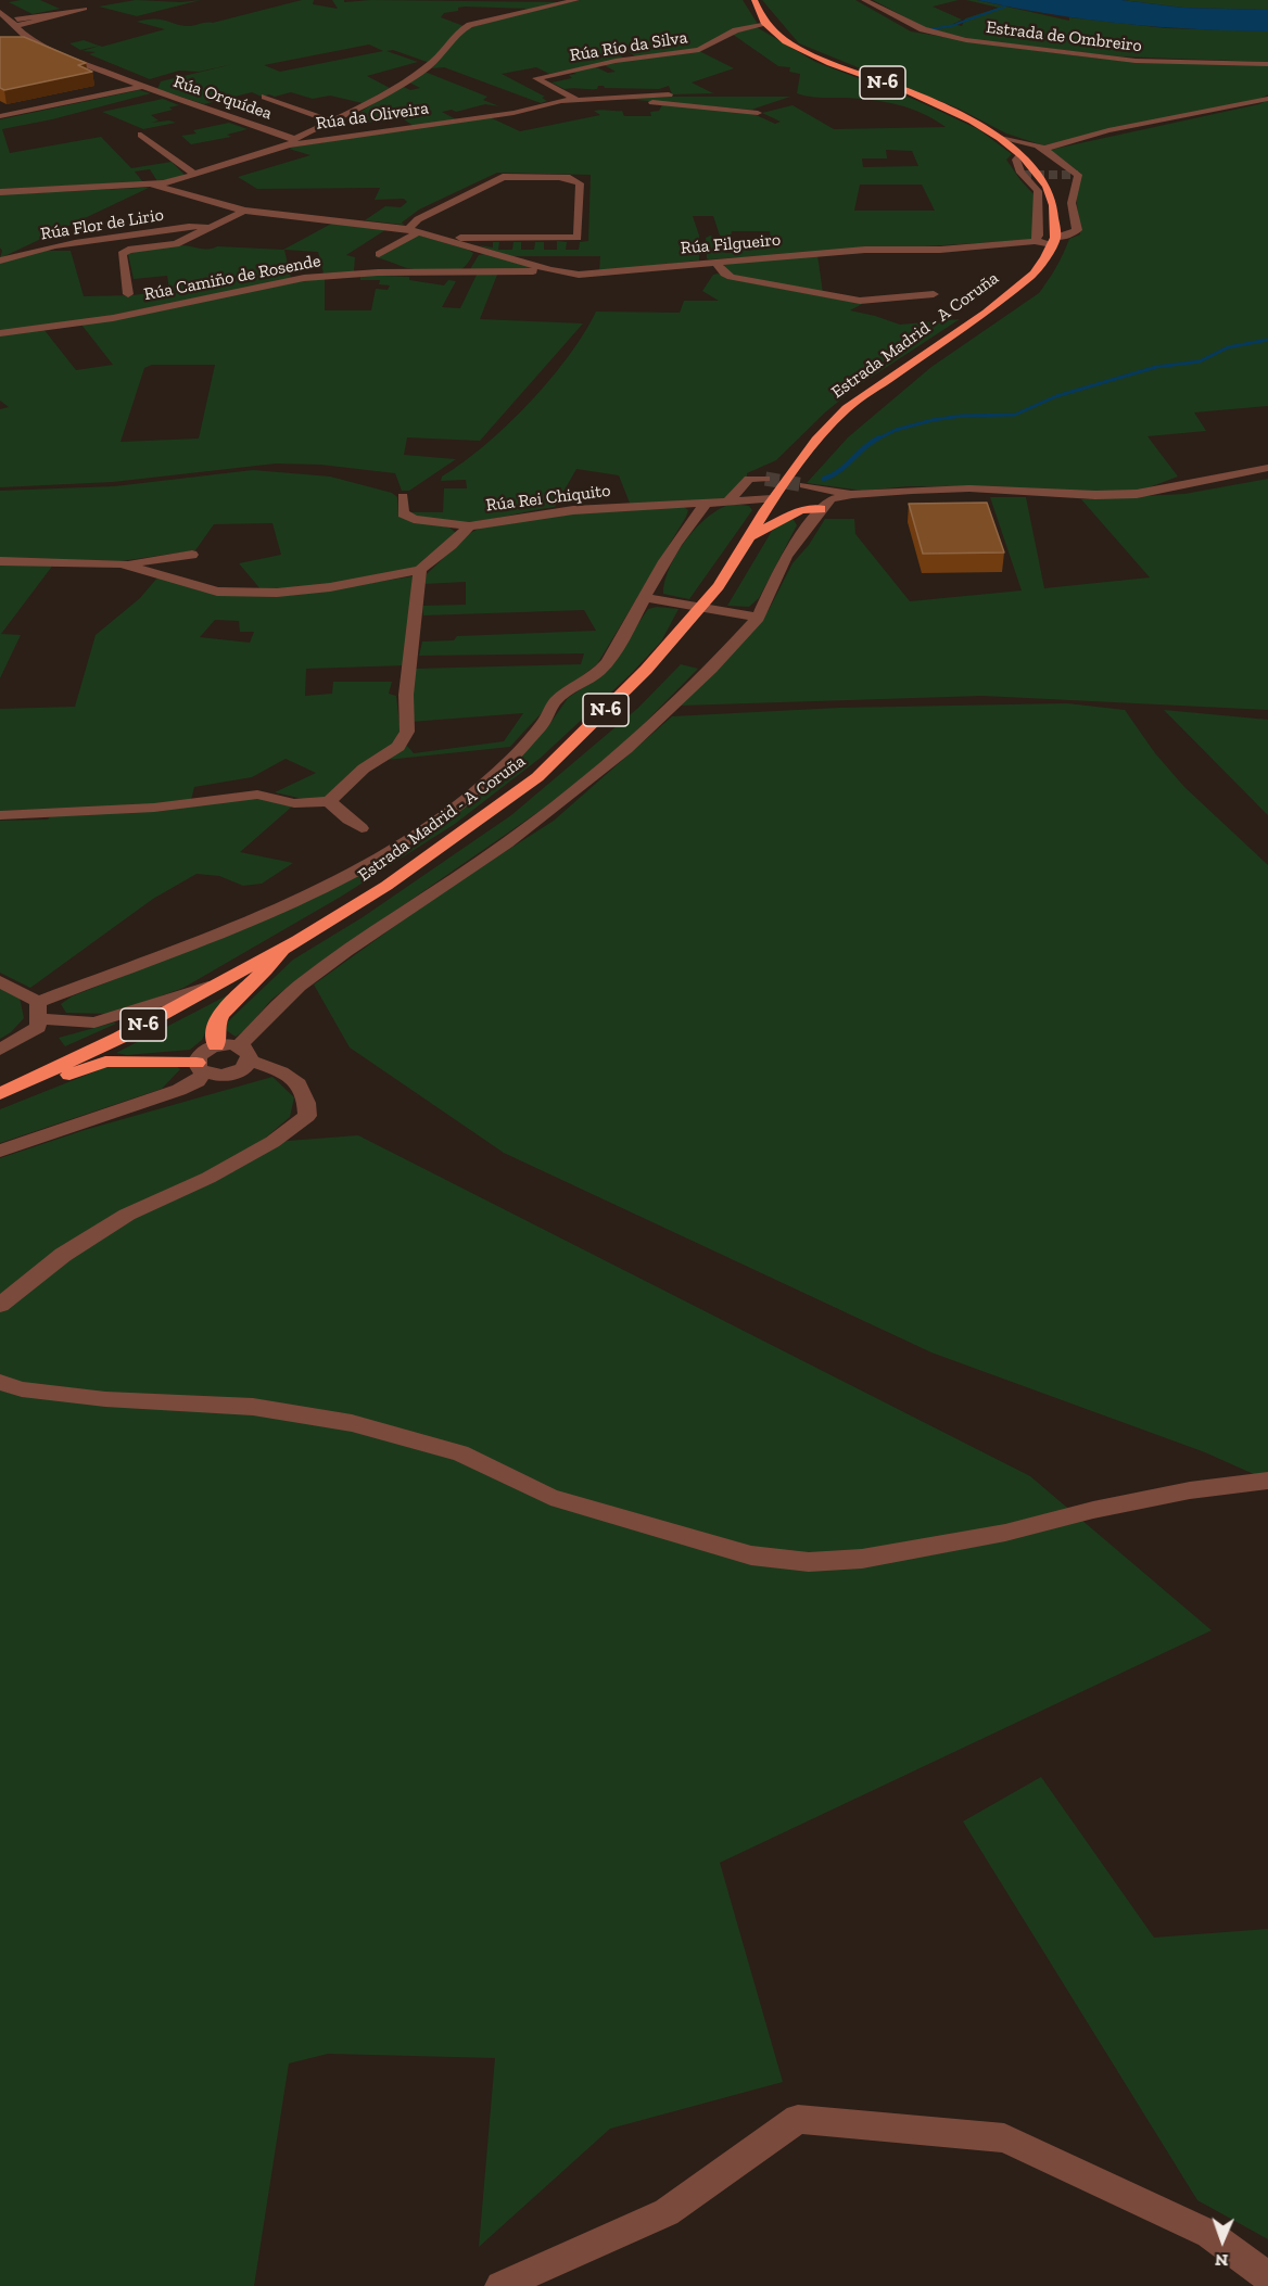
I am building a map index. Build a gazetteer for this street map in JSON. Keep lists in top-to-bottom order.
{
  "streets": {
    "highway": ["N-6", "Estrada Madrid - A Coruña"],
    "street": [
      "Estrada de Ombreiro",
      "Rúa Río da Silva",
      "Rúa Orquídea",
      "Rúa da Oliveira",
      "Rúa Flor de Lirio",
      "Rúa Filgueiro",
      "Rúa Camiño de Rosende",
      "Rúa Rei Chiquito"
    ]
  },
  "crossings": [
    ["Rúa Río da Silva", "N-6"],
    ["Rúa Río da Silva", "Rúa da Oliveira"],
    ["N-6", "Rúa Filgueiro"],
    ["N-6", "Estrada Madrid - A Coruña"],
    ["Rúa Orquídea", "Rúa da Oliveira"],
    ["Rúa da Oliveira", "Rúa Filgueiro"],
    ["Rúa Filgueiro", "Rúa Camiño de Rosende"],
    ["Rúa Filgueiro", "Estrada Madrid - A Coruña"],
    ["Estrada Madrid - A Coruña", "Rúa Rei Chiquito"]
  ],
  "north": "bottom"
}
